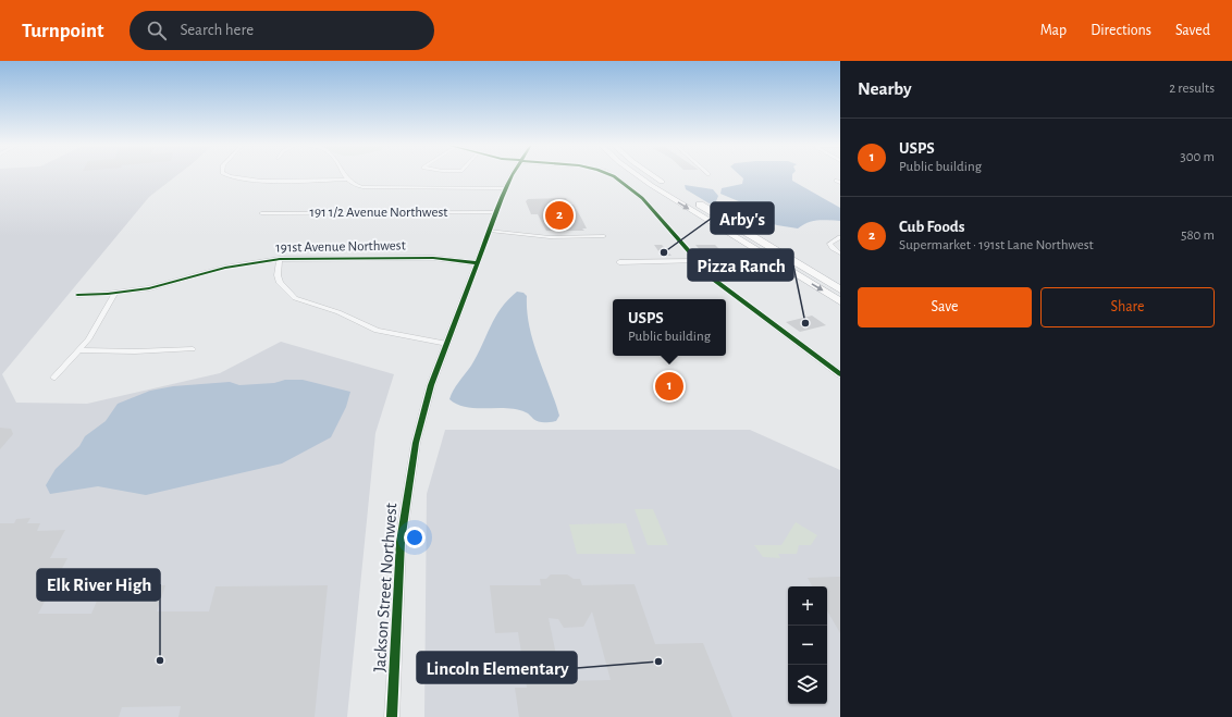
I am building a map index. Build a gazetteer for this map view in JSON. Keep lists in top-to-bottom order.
{
  "streets": {
    "street": ["191 1/2 Avenue Northwest", "191st Avenue Northwest", "Jackson Street Northwest"]
  },
  "crossings": [
    ["191 1/2 Avenue Northwest", "Jackson Street Northwest"],
    ["191st Avenue Northwest", "Jackson Street Northwest"]
  ],
  "places": [
    "Arby's",
    "Pizza Ranch",
    "Elk River High",
    "Lincoln Elementary"
  ],
  "page": {
    "header": "Turnpoint",
    "search": "Search here",
    "nav": ["Map", "Directions", "Saved"],
    "heading": ["Nearby", "2 results"],
    "list": [
      {
        "mark": "1",
        "name": "USPS",
        "note": "Public building",
        "value": "300 m"
      },
      {
        "mark": "2",
        "name": "Cub Foods",
        "note": "Supermarket · 191st Lane Northwest",
        "value": "580 m"
      }
    ],
    "pins": ["2", "1"],
    "buttons": ["Save", "Share"],
    "popup": ["USPS", "Public building"],
    "map_buttons": ["+", "−"]
  }
}
